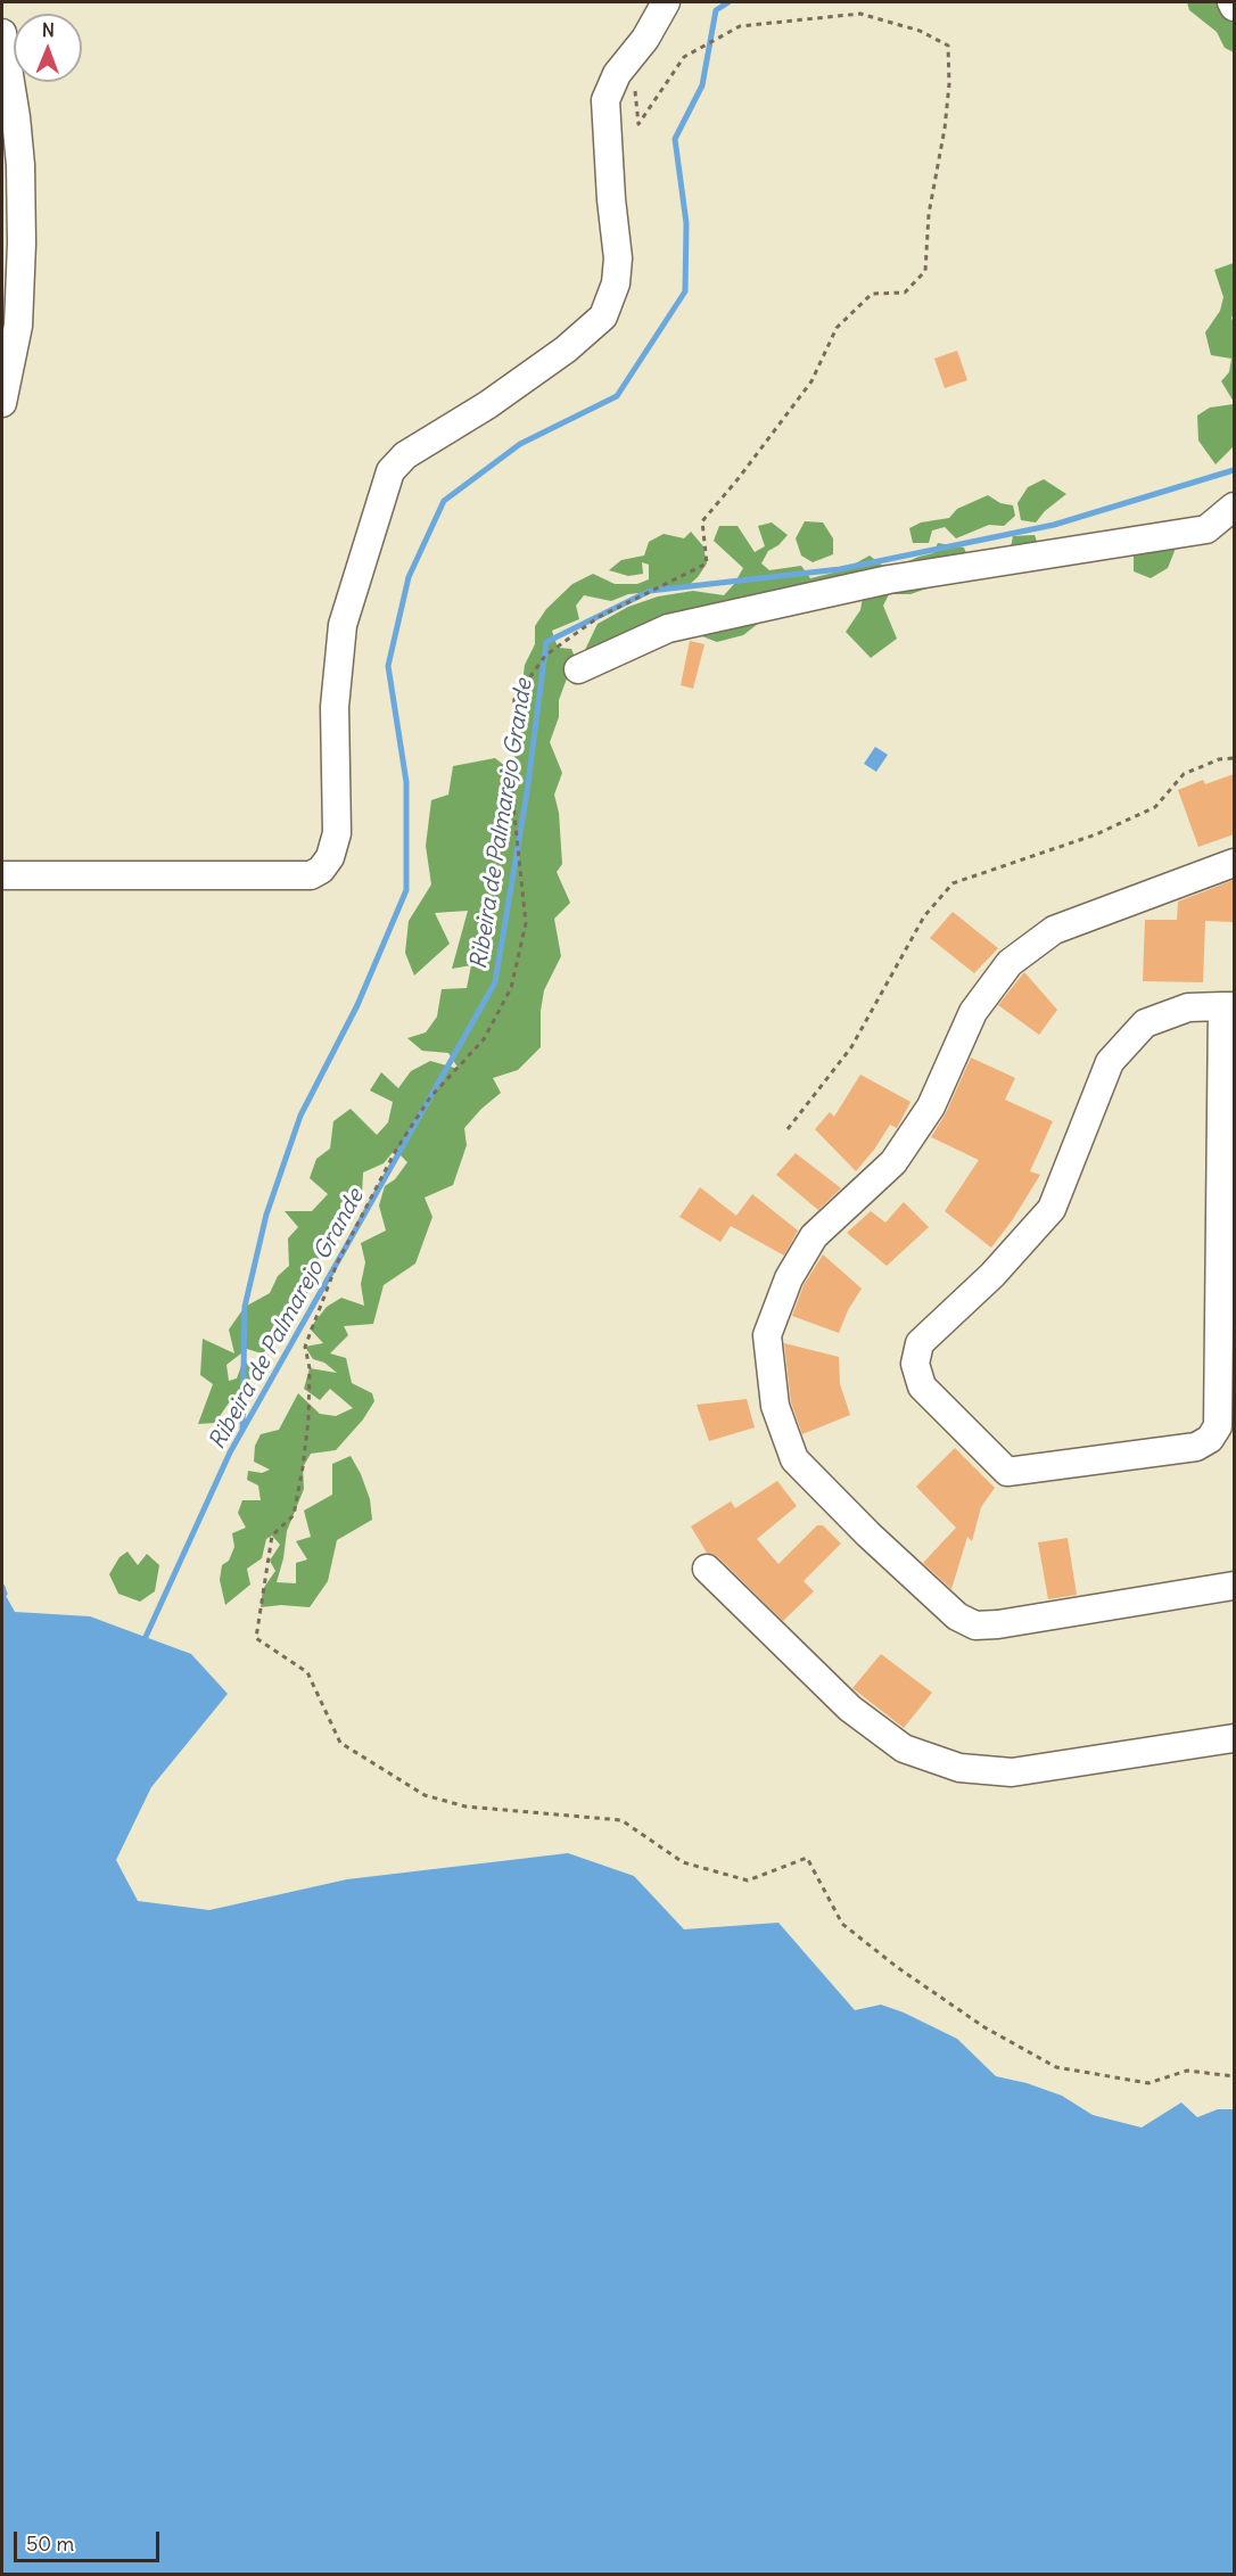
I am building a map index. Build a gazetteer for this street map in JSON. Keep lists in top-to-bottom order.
{
  "water": ["Ribeira de Palmarejo Grande"],
  "scale_bar": "50 m",
  "north": "top"
}
